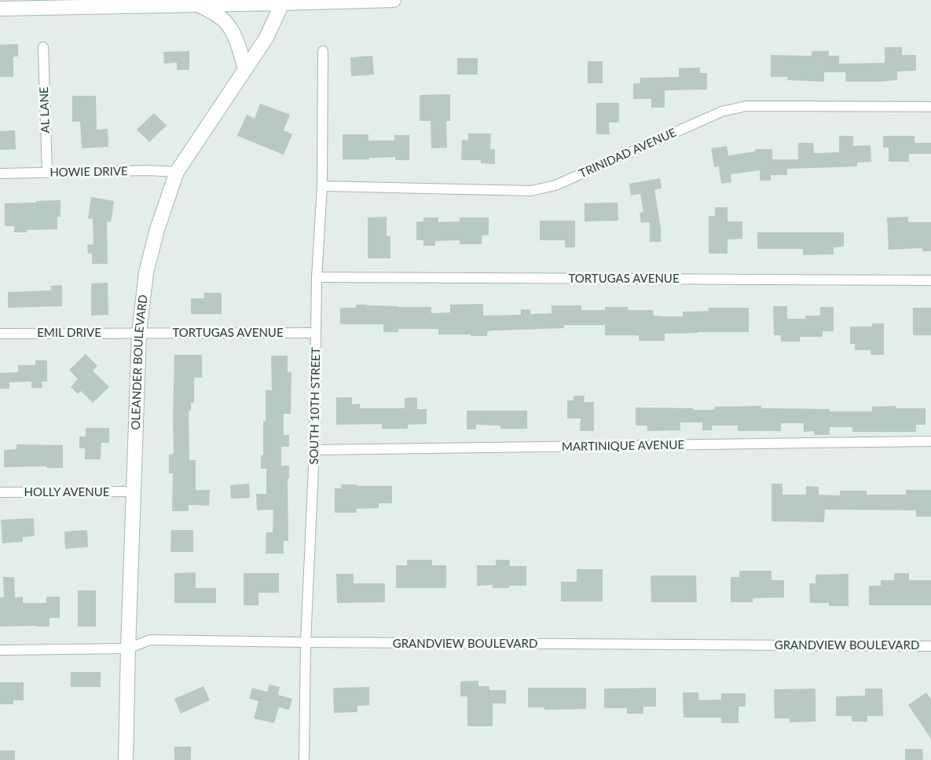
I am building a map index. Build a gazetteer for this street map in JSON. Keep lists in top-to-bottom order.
{
  "streets": {
    "main road": ["OLEANDER BOULEVARD"],
    "street": [
      "AL LANE",
      "TRINIDAD AVENUE",
      "HOWIE DRIVE",
      "TORTUGAS AVENUE",
      "EMIL DRIVE",
      "SOUTH 10TH STREET",
      "MARTINIQUE AVENUE",
      "HOLLY AVENUE",
      "GRANDVIEW BOULEVARD"
    ]
  },
  "crossings": [
    ["AL LANE", "HOWIE DRIVE"],
    ["TRINIDAD AVENUE", "SOUTH 10TH STREET"],
    ["HOWIE DRIVE", "OLEANDER BOULEVARD"],
    ["TORTUGAS AVENUE", "EMIL DRIVE"],
    ["TORTUGAS AVENUE", "OLEANDER BOULEVARD"],
    ["TORTUGAS AVENUE", "SOUTH 10TH STREET"],
    ["EMIL DRIVE", "OLEANDER BOULEVARD"],
    ["OLEANDER BOULEVARD", "HOLLY AVENUE"],
    ["OLEANDER BOULEVARD", "GRANDVIEW BOULEVARD"],
    ["SOUTH 10TH STREET", "MARTINIQUE AVENUE"],
    ["SOUTH 10TH STREET", "GRANDVIEW BOULEVARD"]
  ]
}
